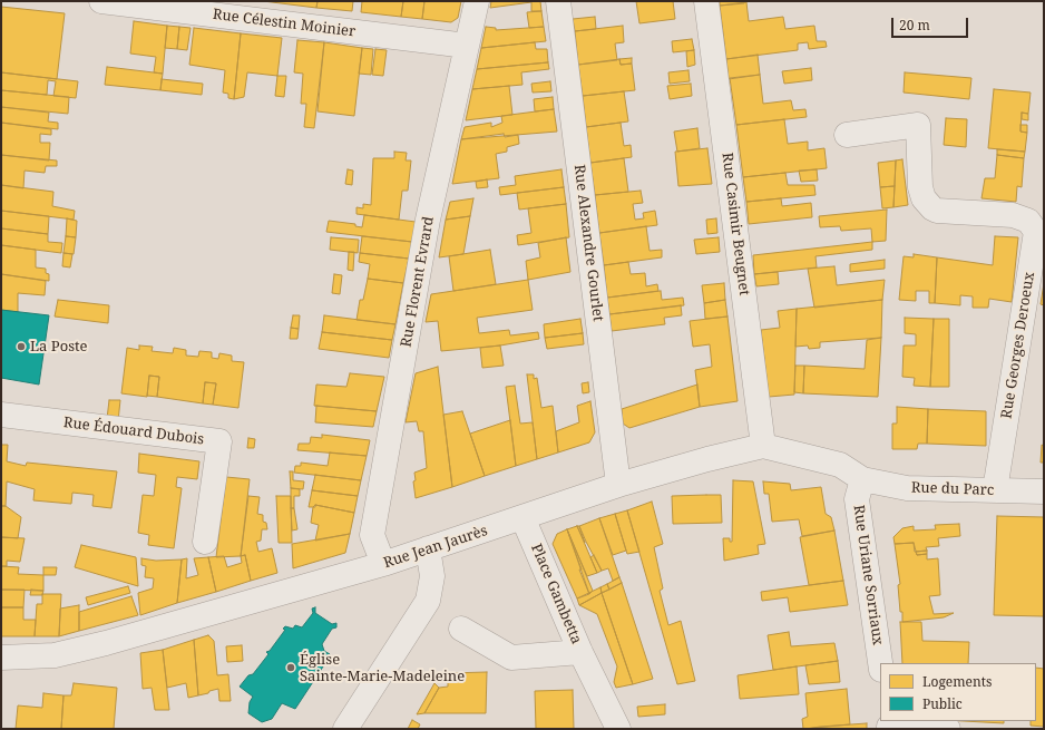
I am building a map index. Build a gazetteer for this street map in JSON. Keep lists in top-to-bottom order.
{
  "streets": {
    "street": [
      "Rue Célestin Moinier",
      "Rue Casimir Beugnet",
      "Rue Alexandre Gourlet",
      "Rue Florent Evrard",
      "Rue Georges Deroeux",
      "Rue Édouard Dubois",
      "Rue du Parc",
      "Rue Jean Jaurès",
      "Rue Uriane Sorriaux",
      "Place Gambetta"
    ]
  },
  "crossings": [
    ["Rue Célestin Moinier", "Rue Florent Evrard"],
    ["Rue Casimir Beugnet", "Rue Jean Jaurès"],
    ["Rue Alexandre Gourlet", "Rue Jean Jaurès"],
    ["Rue Florent Evrard", "Rue Jean Jaurès"],
    ["Rue Georges Deroeux", "Rue du Parc"],
    ["Rue du Parc", "Rue Jean Jaurès"],
    ["Rue du Parc", "Rue Uriane Sorriaux"],
    ["Rue Jean Jaurès", "Rue Uriane Sorriaux"],
    ["Rue Jean Jaurès", "Place Gambetta"]
  ],
  "places": ["La Poste", "Église Sainte-Marie-Madeleine"],
  "legend": ["Logements", "Public"],
  "scale_bar": "20 m"
}
